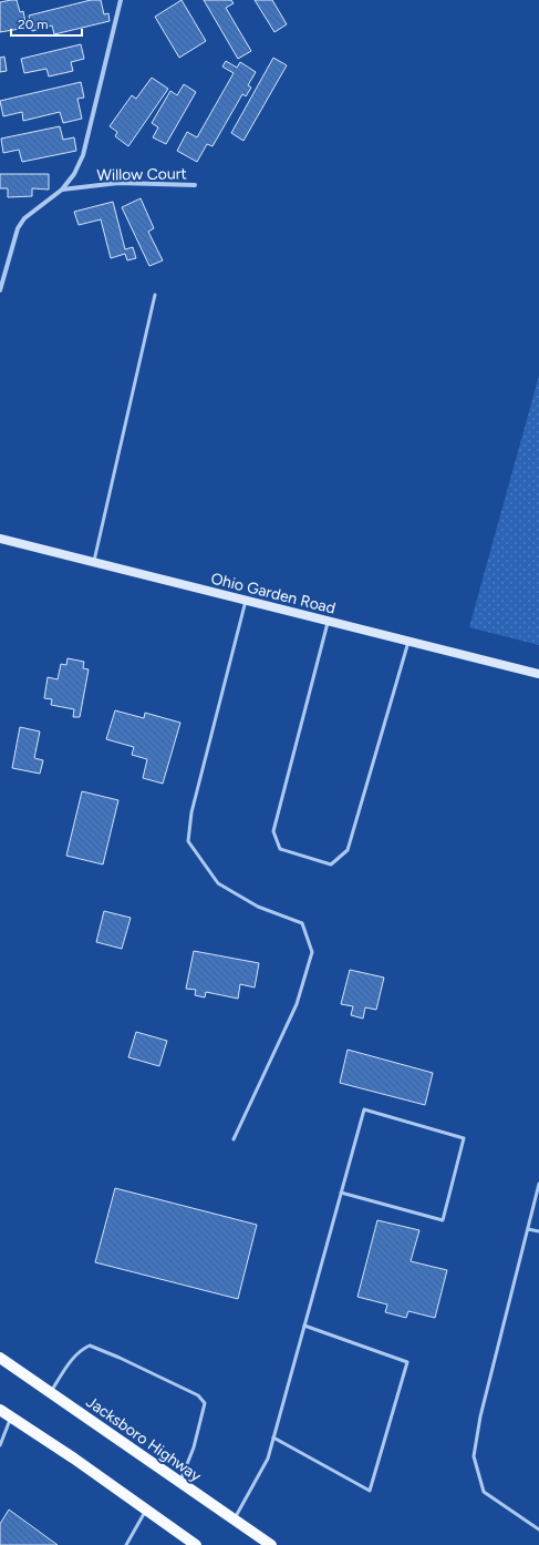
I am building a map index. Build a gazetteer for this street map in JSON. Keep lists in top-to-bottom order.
{
  "streets": {
    "main road": ["Jacksboro Highway"],
    "street": ["Willow Court", "Ohio Garden Road"]
  },
  "scale_bar": "20 m"
}
